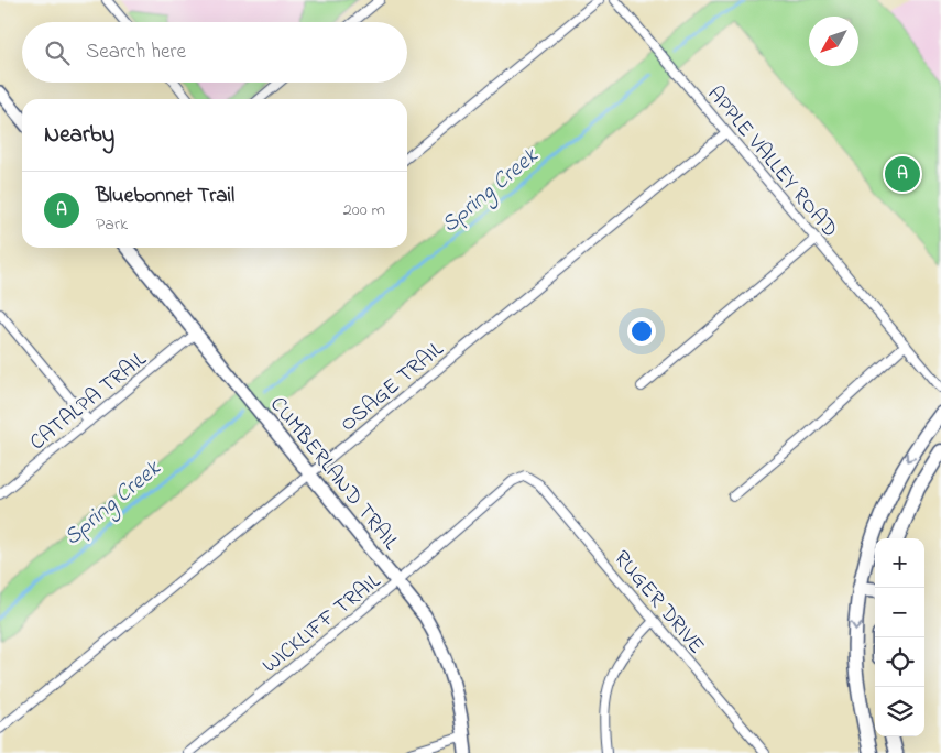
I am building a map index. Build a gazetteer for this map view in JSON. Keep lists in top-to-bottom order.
{
  "streets": {
    "street": [
      "APPLE VALLEY ROAD",
      "OSAGE TRAIL",
      "CATALPA TRAIL",
      "CUMBERLAND TRAIL",
      "RUGER DRIVE",
      "WICKLIFF TRAIL"
    ]
  },
  "crossings": [
    ["APPLE VALLEY ROAD", "OSAGE TRAIL"],
    ["OSAGE TRAIL", "CUMBERLAND TRAIL"],
    ["CATALPA TRAIL", "CUMBERLAND TRAIL"],
    ["CUMBERLAND TRAIL", "WICKLIFF TRAIL"],
    ["RUGER DRIVE", "WICKLIFF TRAIL"]
  ],
  "water": ["Spring Creek"],
  "north": "bottom left",
  "page": {
    "search": "Search here",
    "heading": "Nearby",
    "pins": "A",
    "list": [
      {
        "mark": "A",
        "name": "Bluebonnet Trail",
        "note": "Park",
        "value": "200 m"
      }
    ],
    "map_buttons": ["+", "−"]
  }
}
